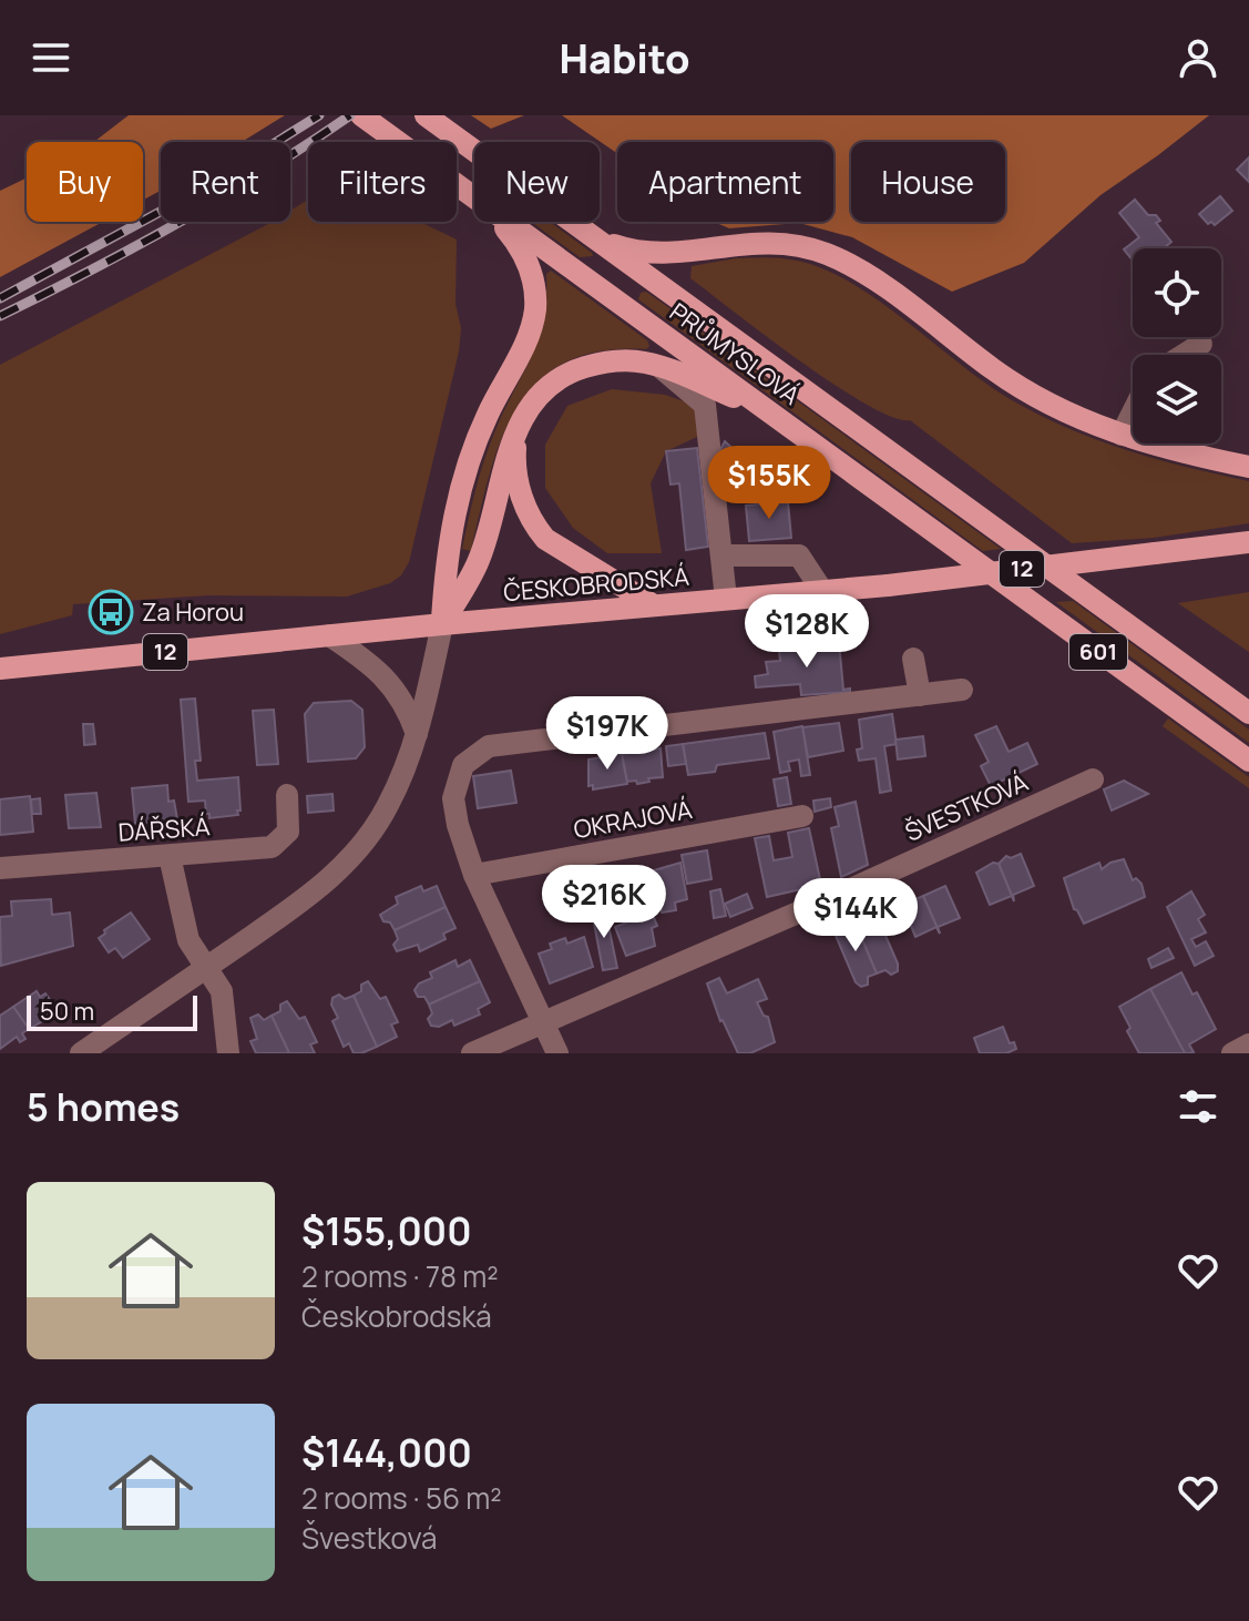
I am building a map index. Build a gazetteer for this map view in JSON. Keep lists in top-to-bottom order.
{
  "streets": {
    "main road": [
      "PRŮMYSLOVÁ",
      "12",
      "ČESKOBRODSKÁ",
      "601"
    ],
    "street": ["ŠVESTKOVÁ", "OKRAJOVÁ", "DÁŘSKÁ"]
  },
  "places": {
    "bus stop": ["Za Horou"]
  },
  "scale_bar": "50 m",
  "page": {
    "header": "Habito",
    "chip": [
      "Buy",
      "Rent",
      "Filters",
      "New",
      "Apartment",
      "House"
    ],
    "price": [
      "$155K",
      "$128K",
      "$197K",
      "$216K",
      "$144K"
    ],
    "scale": "50 m",
    "heading": "5 homes",
    "list": [
      {
        "name": "$155,000",
        "note": "2 rooms · 78 m² · Českobrodská"
      },
      {
        "name": "$144,000",
        "note": "2 rooms · 56 m² · Švestková"
      }
    ]
  }
}
